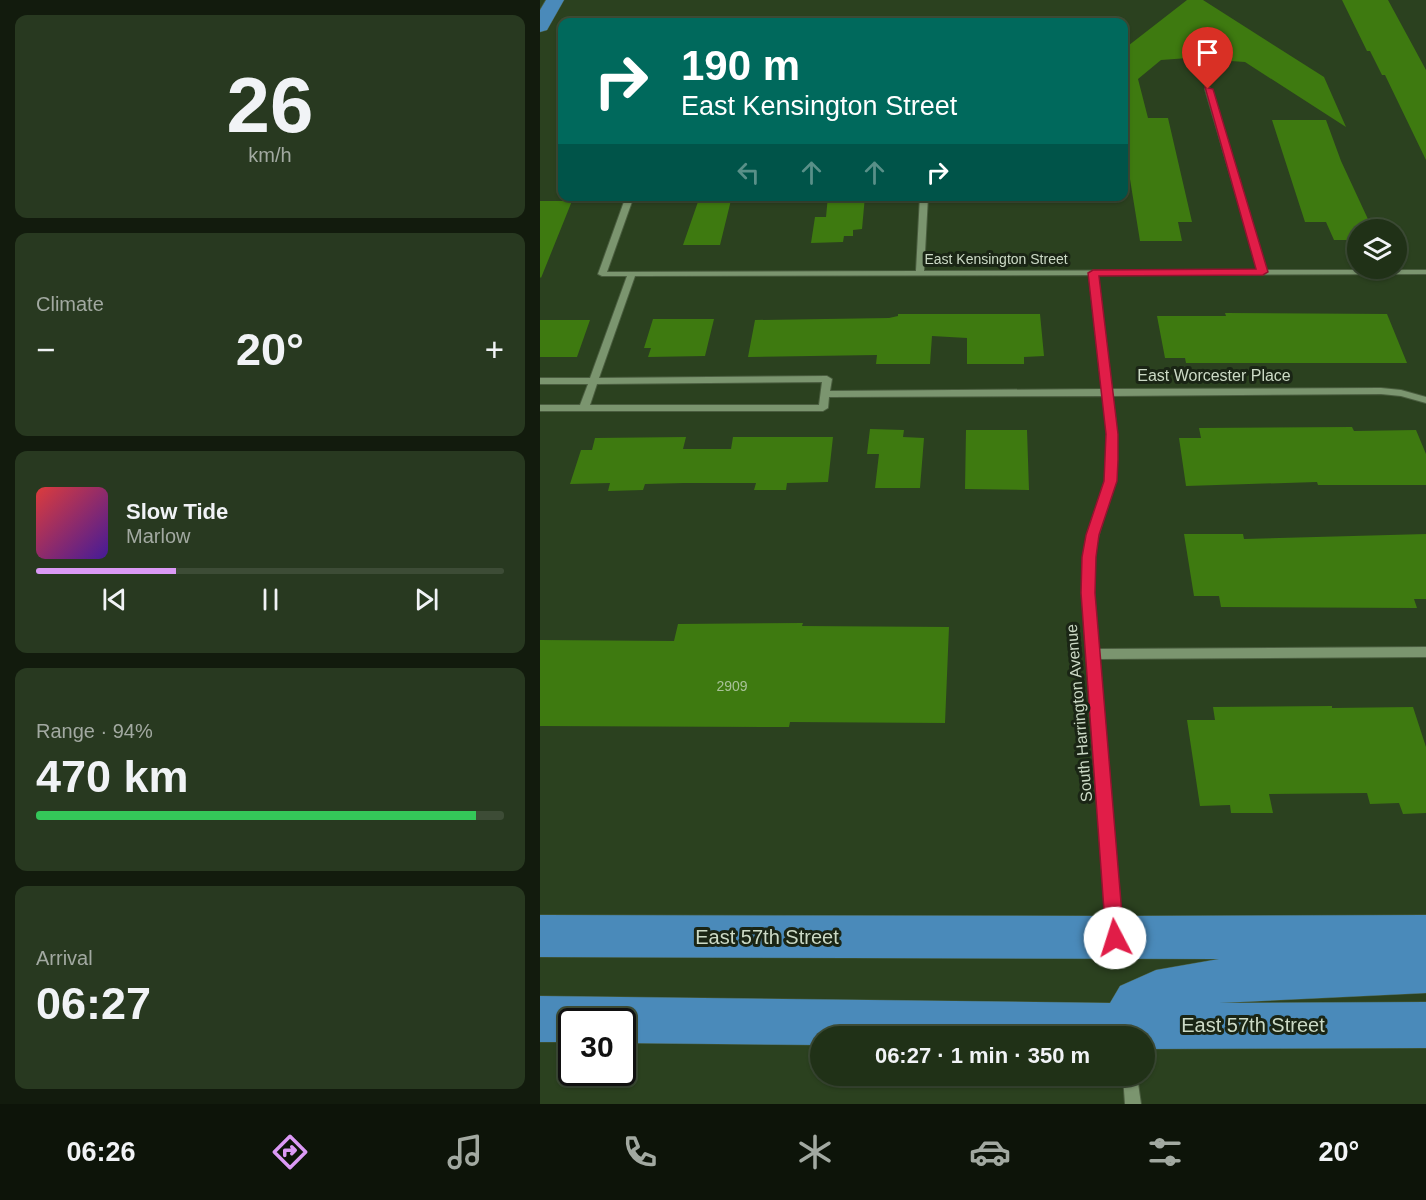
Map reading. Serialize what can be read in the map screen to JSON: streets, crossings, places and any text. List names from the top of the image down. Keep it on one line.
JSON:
{"streets":{"main road":["East 57th Street"],"street":["East Kensington Street","East Worcester Place","South Harrington Avenue"]},"crossings":[["East Kensington Street","South Harrington Avenue"],["East Worcester Place","South Harrington Avenue"],["South Harrington Avenue","East 57th Street"]],"house_numbers":["2909"],"page":{"tile":[["26","km/h"],"Climate",["Range · 94%","470 km"],["Arrival","06:27"]],"turn":["190 m","East Kensington Street"],"heat":["−","20°","+"],"song":["Slow Tide","Marlow"],"limit":"30","trip":"06:27 · 1 min · 350 m","tabs":["06:26","20°"]}}
